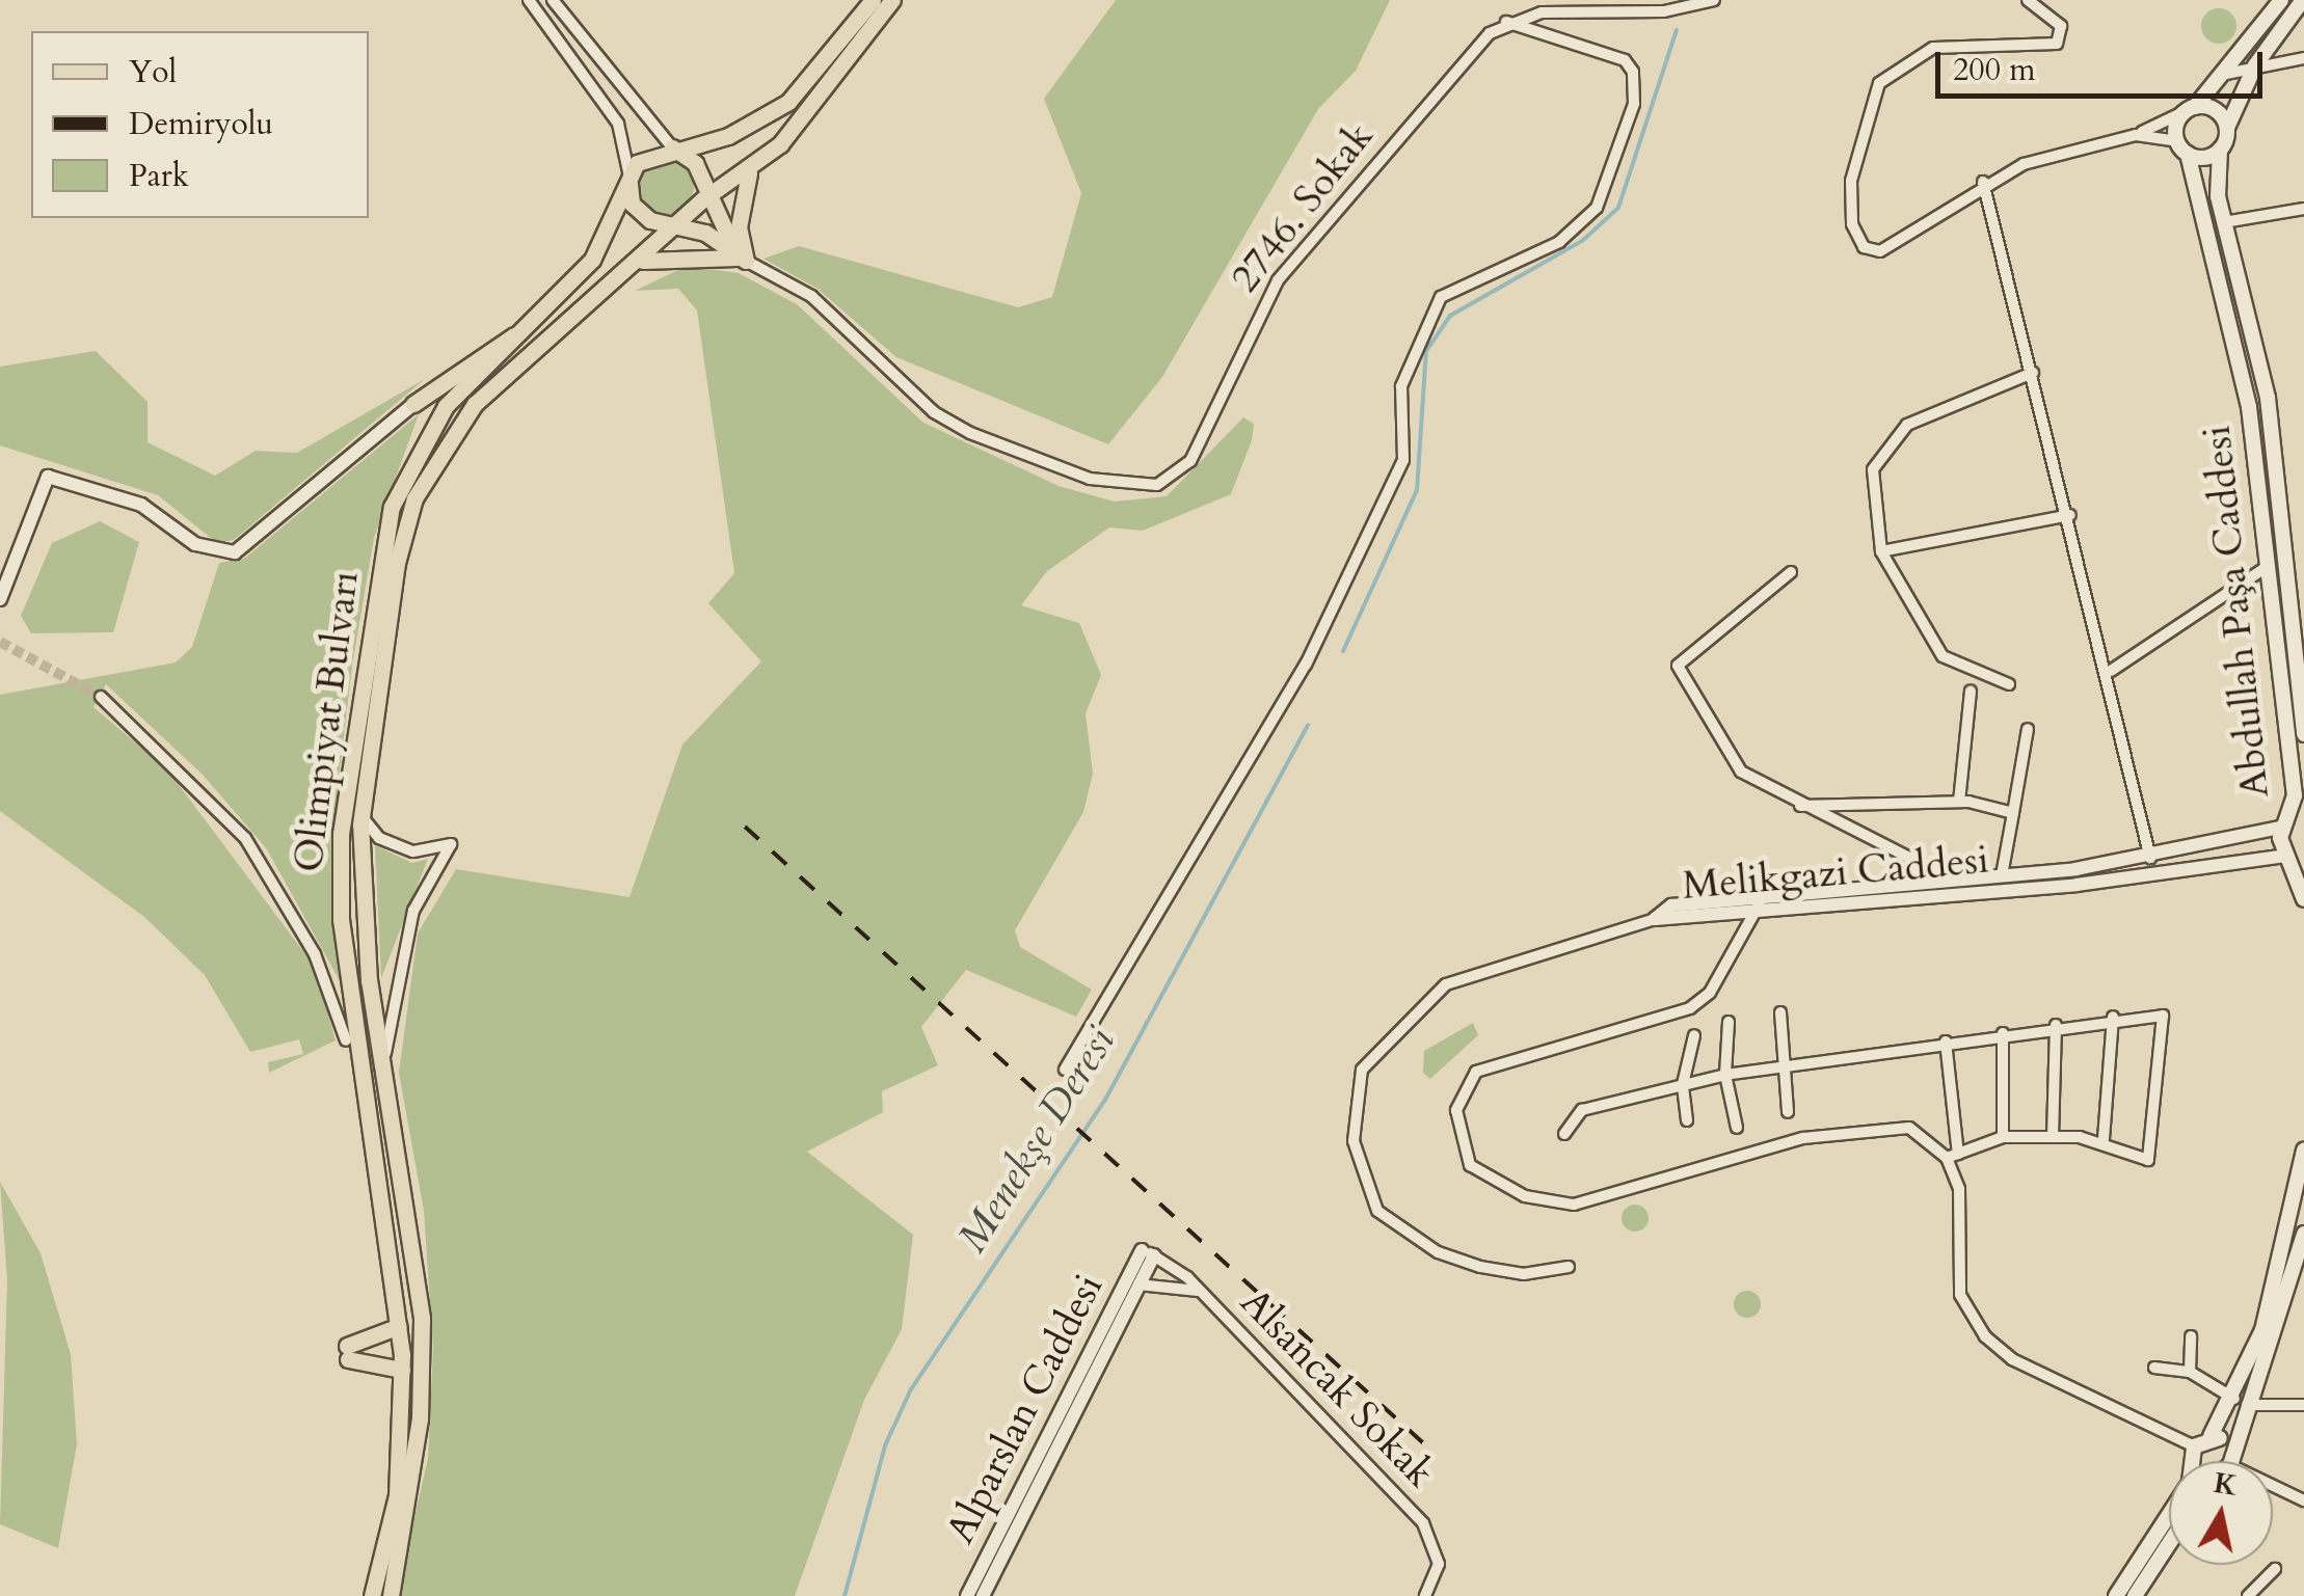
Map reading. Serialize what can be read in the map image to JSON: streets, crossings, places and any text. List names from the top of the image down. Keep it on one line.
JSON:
{"streets":{"main road":["Abdullah Paşa Caddesi","Olimpiyat Bulvarı"],"street":["2746. Sokak","Melikgazi Caddesi","Alsancak Sokak","Alparslan Caddesi"]},"crossings":[["Abdullah Paşa Caddesi","Melikgazi Caddesi"],["Alsancak Sokak","Alparslan Caddesi"]],"water":["Menekşe Deresi"],"legend":["Yol","Demiryolu","Park"],"scale_bar":"200 m","north":"top"}
